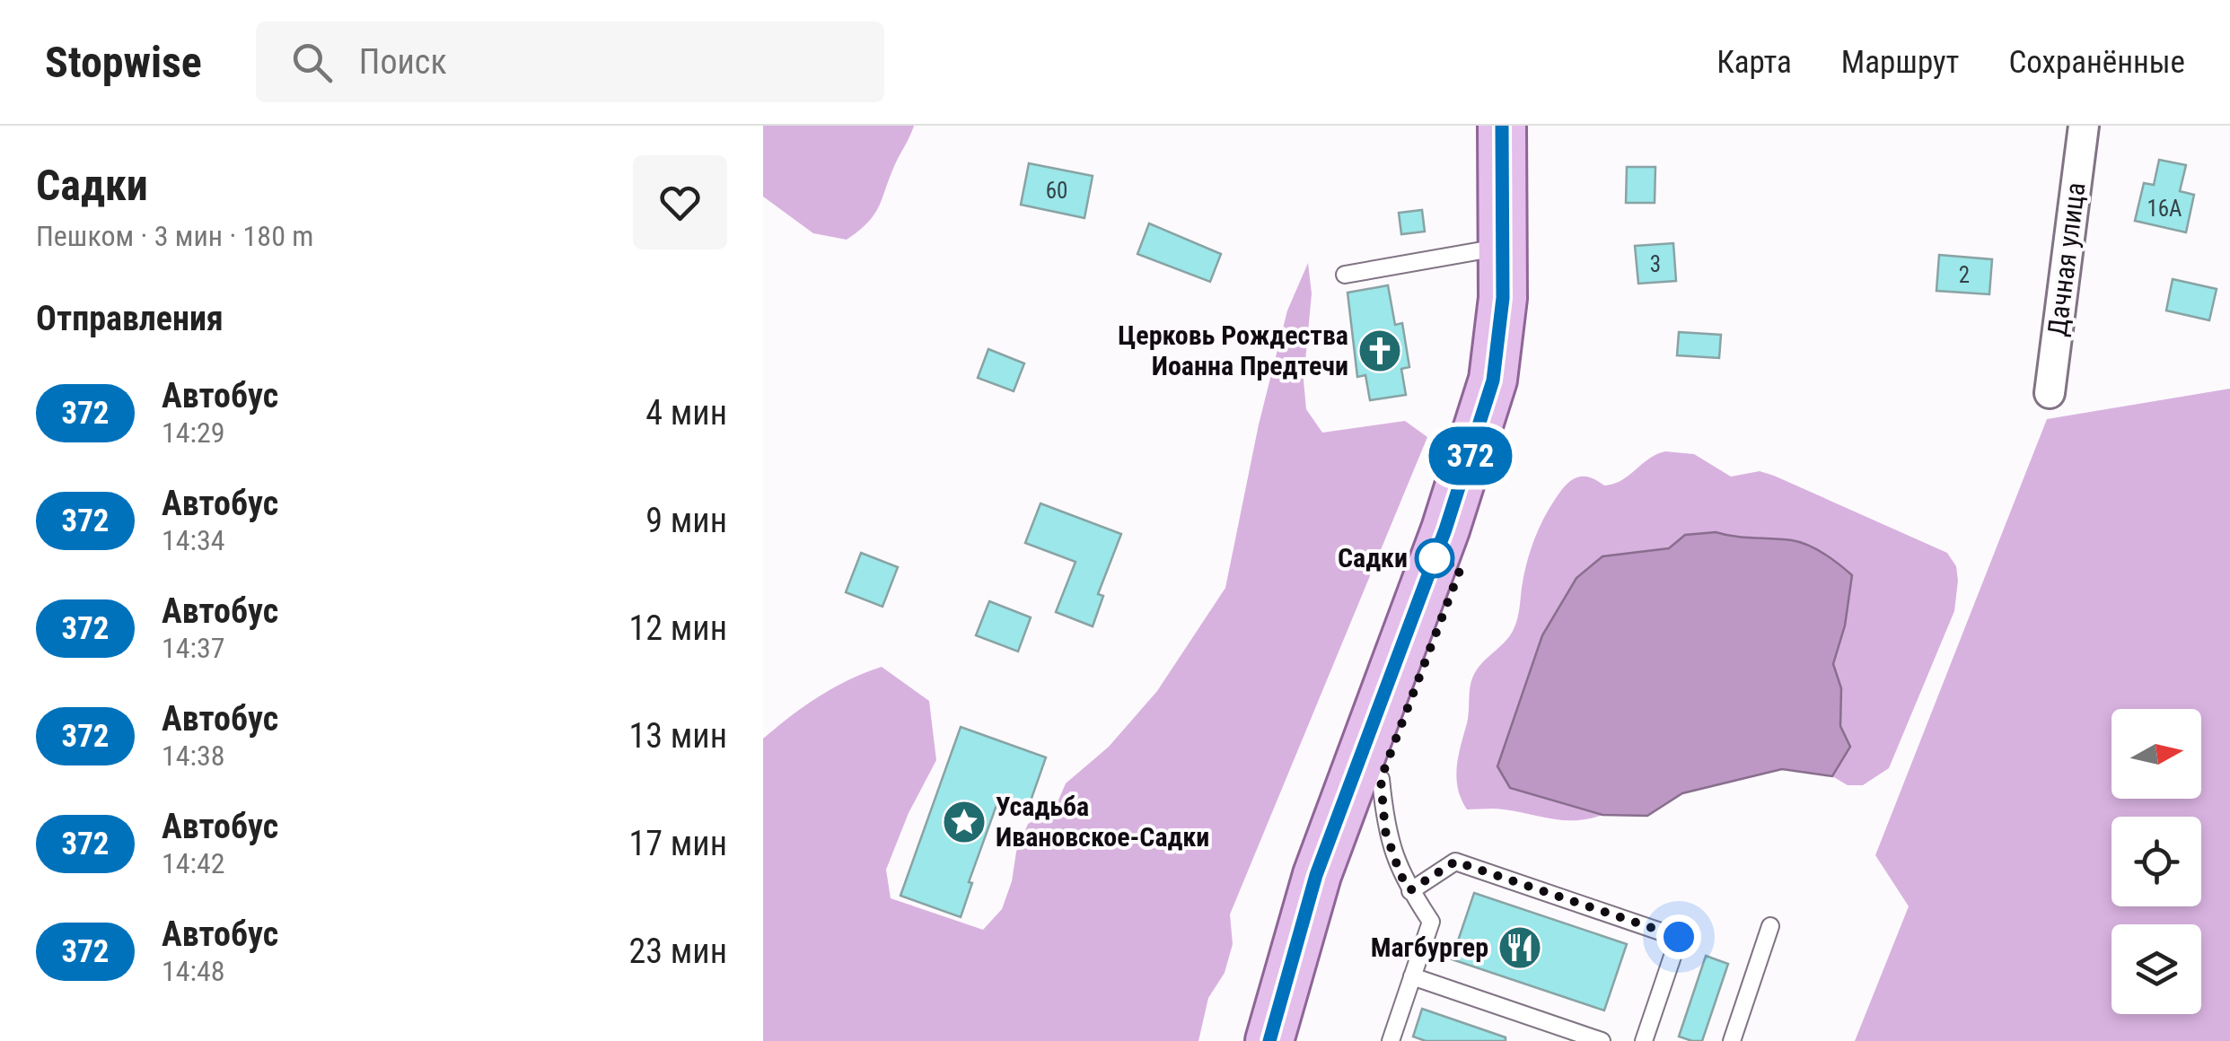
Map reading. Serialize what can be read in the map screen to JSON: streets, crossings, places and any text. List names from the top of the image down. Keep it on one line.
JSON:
{"streets":{"street":["Дачная улица"]},"places":{"church":["Церковь Рождества Иоанна Предтечи"],"other":["Садки"],"place":["Усадьба Ивановское-Садки"],"restaurant":["Магбургер"]},"lines":["bus line 372"],"house_numbers":["60","16А","3","2"],"north":"right","page":{"header":"Stopwise","search":"Поиск","nav":["Карта","Маршрут","Сохранённые"],"heading":[["Садки","Пешком · 3 мин · 180 m"],"Отправления"],"on_map":"372","list":[{"mark":"372","name":"Автобус","note":"14:29","value":"4 мин"},{"mark":"372","name":"Автобус","note":"14:34","value":"9 мин"},{"mark":"372","name":"Автобус","note":"14:37","value":"12 мин"},{"mark":"372","name":"Автобус","note":"14:38","value":"13 мин"},{"mark":"372","name":"Автобус","note":"14:42","value":"17 мин"},{"mark":"372","name":"Автобус","note":"14:48","value":"23 мин"}]}}
